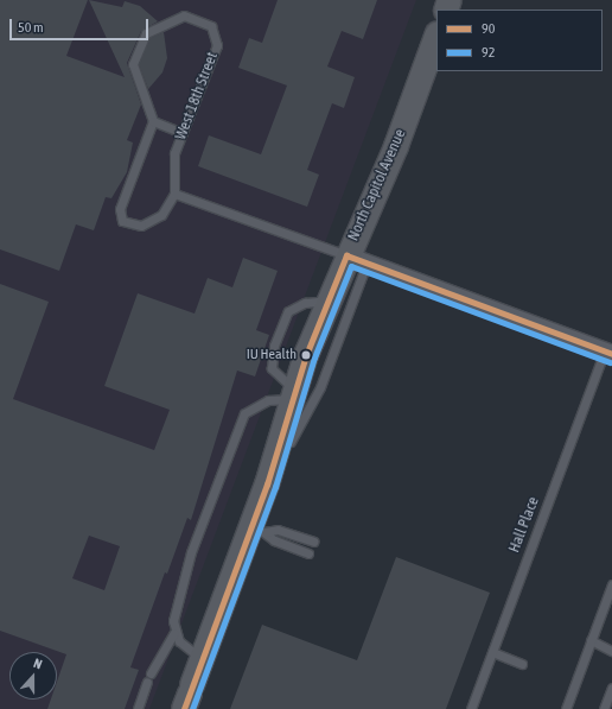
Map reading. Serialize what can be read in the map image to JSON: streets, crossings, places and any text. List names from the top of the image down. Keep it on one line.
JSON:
{"streets":{"main road":["North Capitol Avenue"],"lane":["West 18th Street","Hall Place"]},"places":["IU Health"],"lines":["transit line 90","transit line 92"],"legend":["90","92"],"scale_bar":"50 m","north":"top"}
